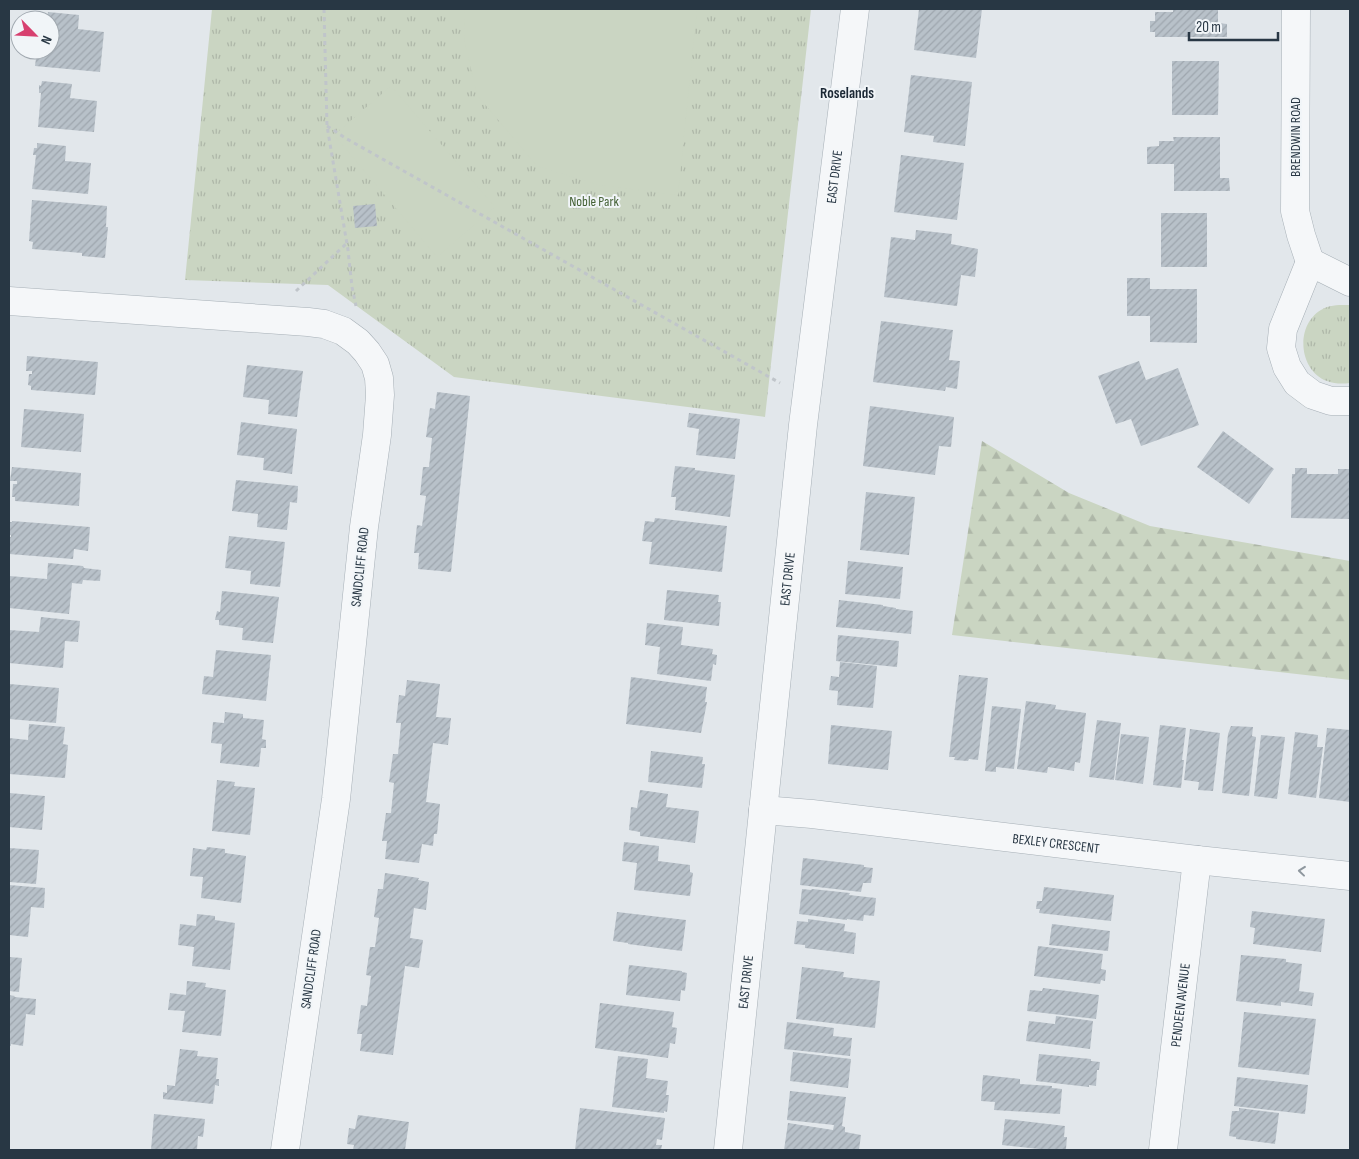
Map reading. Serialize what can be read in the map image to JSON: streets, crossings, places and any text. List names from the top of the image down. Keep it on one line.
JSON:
{"streets":{"street":["BRENDWIN ROAD","EAST DRIVE","SANDCLIFF ROAD","BEXLEY CRESCENT","PENDEEN AVENUE"]},"crossings":[["EAST DRIVE","BEXLEY CRESCENT"],["BEXLEY CRESCENT","PENDEEN AVENUE"]],"districts":["Roselands"],"parks":["Noble Park"],"scale_bar":"20 m","north":"bottom right"}
